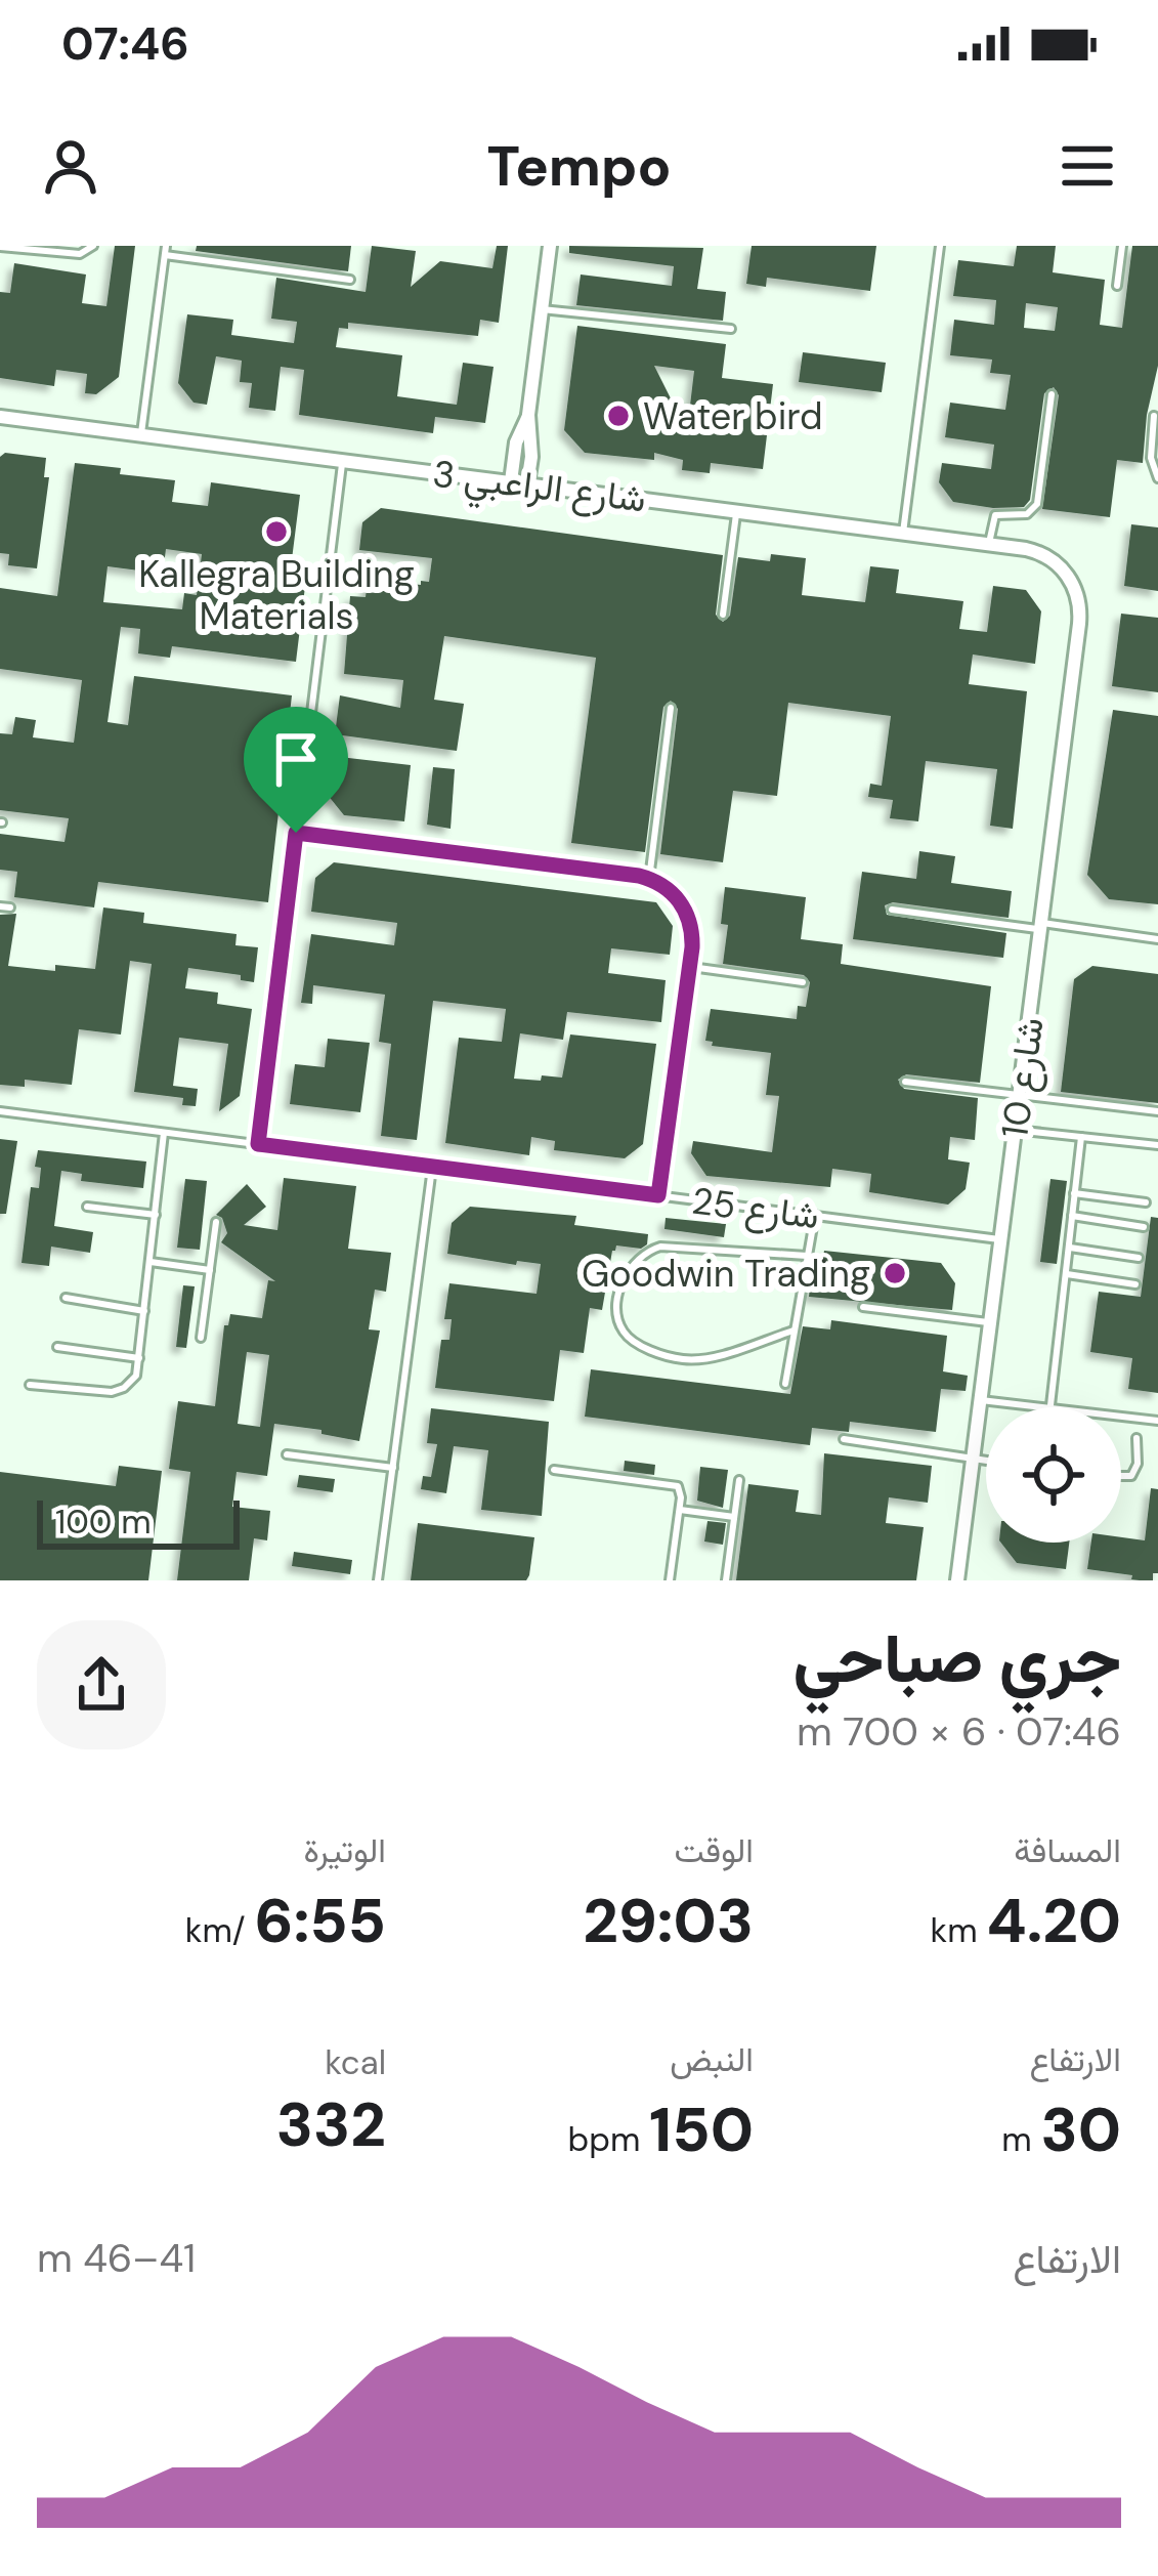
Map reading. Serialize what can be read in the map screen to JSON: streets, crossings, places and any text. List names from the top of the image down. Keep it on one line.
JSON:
{"streets":{"street":["شارع الراعبي 3","شارع 10"],"lane":["شارع 25"]},"crossings":[["شارع الراعبي 3","شارع 10"],["شارع 10","شارع 25"]],"places":["Water bird","Kallegra Building Materials","Goodwin Trading"],"scale_bar":"100 m","page":{"status":"07:46","header":"Tempo","scale":"100 m","heading":["جري صباحي","07:46 · 6 × 700 m"],"stats":[["المسافة","4.20 km"],["الوقت","29:03"],["الوتيرة","6:55 /km"],["الارتفاع","30 m"],["النبض","150 bpm"],["kcal","332"]],"chart":["الارتفاع","41–46 m"]}}
